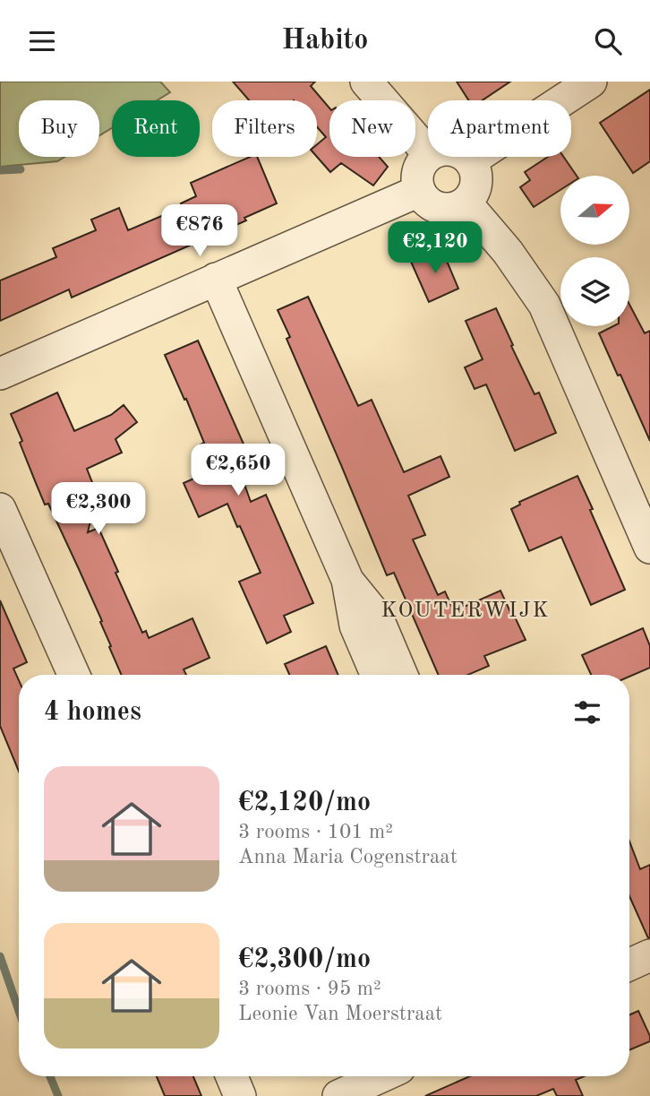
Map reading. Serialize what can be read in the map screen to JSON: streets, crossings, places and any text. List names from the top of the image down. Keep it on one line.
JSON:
{"districts":["KOUTERWIJK"],"north":"right","page":{"header":"Habito","chip":["Buy","Rent","Filters","New","Apartment"],"price":["€876","€2,120","€2,650","€2,300"],"heading":"4 homes","list":[{"name":"€2,120/mo","note":"3 rooms · 101 m² · Anna Maria Cogenstraat"},{"name":"€2,300/mo","note":"3 rooms · 95 m² · Leonie Van Moerstraat"}]}}
